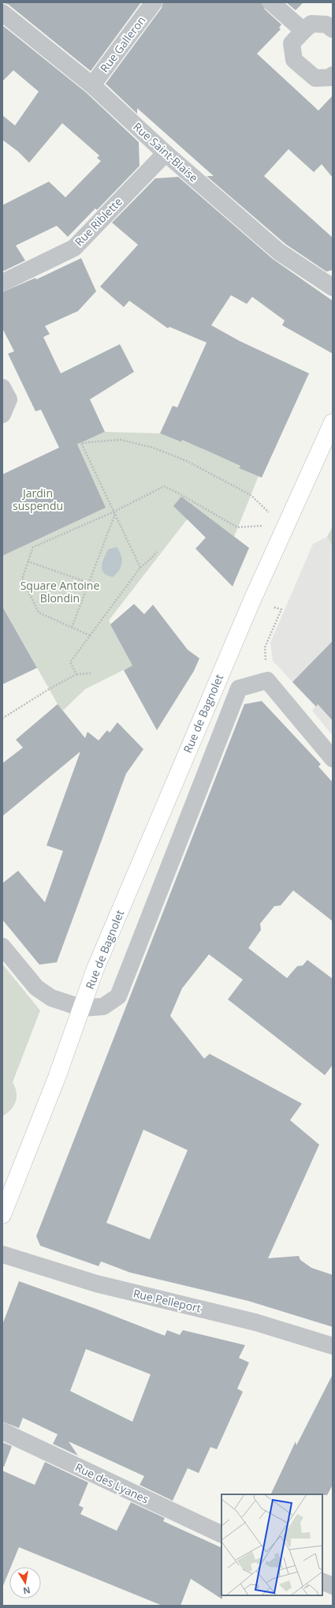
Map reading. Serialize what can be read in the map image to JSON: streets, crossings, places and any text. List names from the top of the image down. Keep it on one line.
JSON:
{"streets":{"street":["Rue Galleron","Rue Saint-Blaise","Rue Riblette","Rue de Bagnolet","Rue Pelleport","Rue des Lyanes"]},"crossings":[["Rue Galleron","Rue Saint-Blaise"],["Rue Saint-Blaise","Rue Riblette"]],"parks":["Jardin suspendu","Square Antoine Blondin"],"north":"bottom"}
